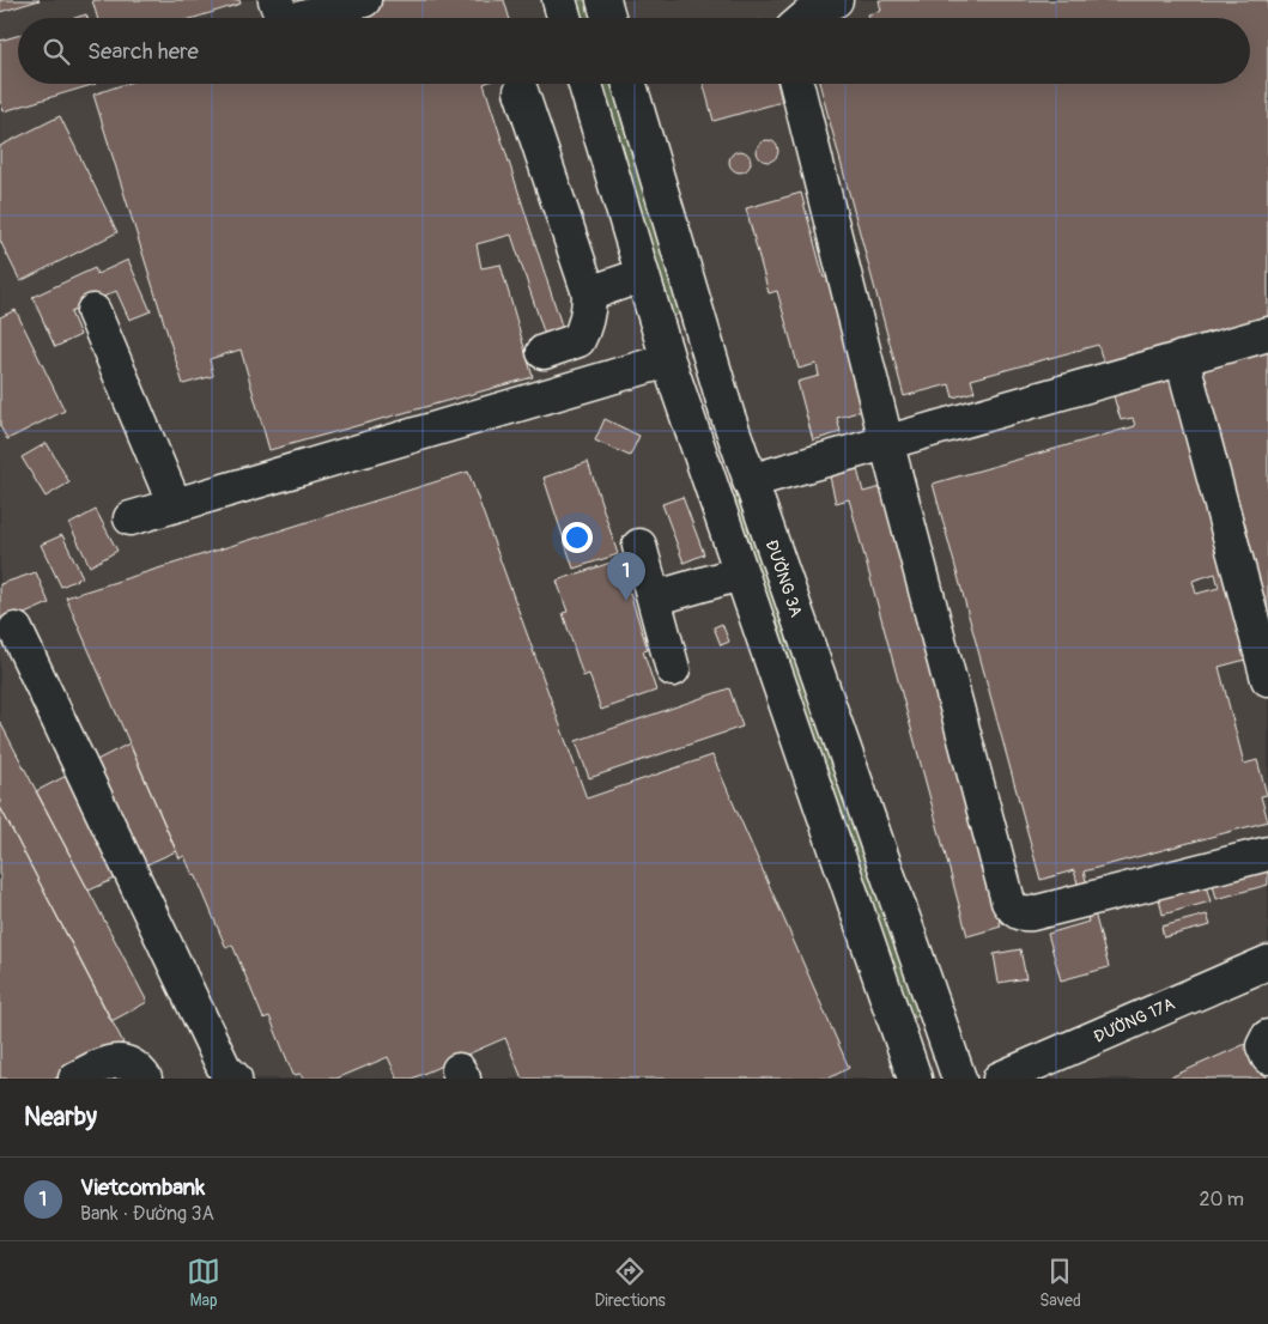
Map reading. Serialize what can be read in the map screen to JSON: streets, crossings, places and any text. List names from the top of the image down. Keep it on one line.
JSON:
{"streets":{"street":["ĐƯỜNG 3A","ĐƯỜNG 17A"]},"page":{"search":"Search here","pins":"1","heading":"Nearby","list":[{"mark":"1","name":"Vietcombank","note":"Bank · Đường 3A","value":"20 m"}],"nav":["Map","Directions","Saved"]}}
